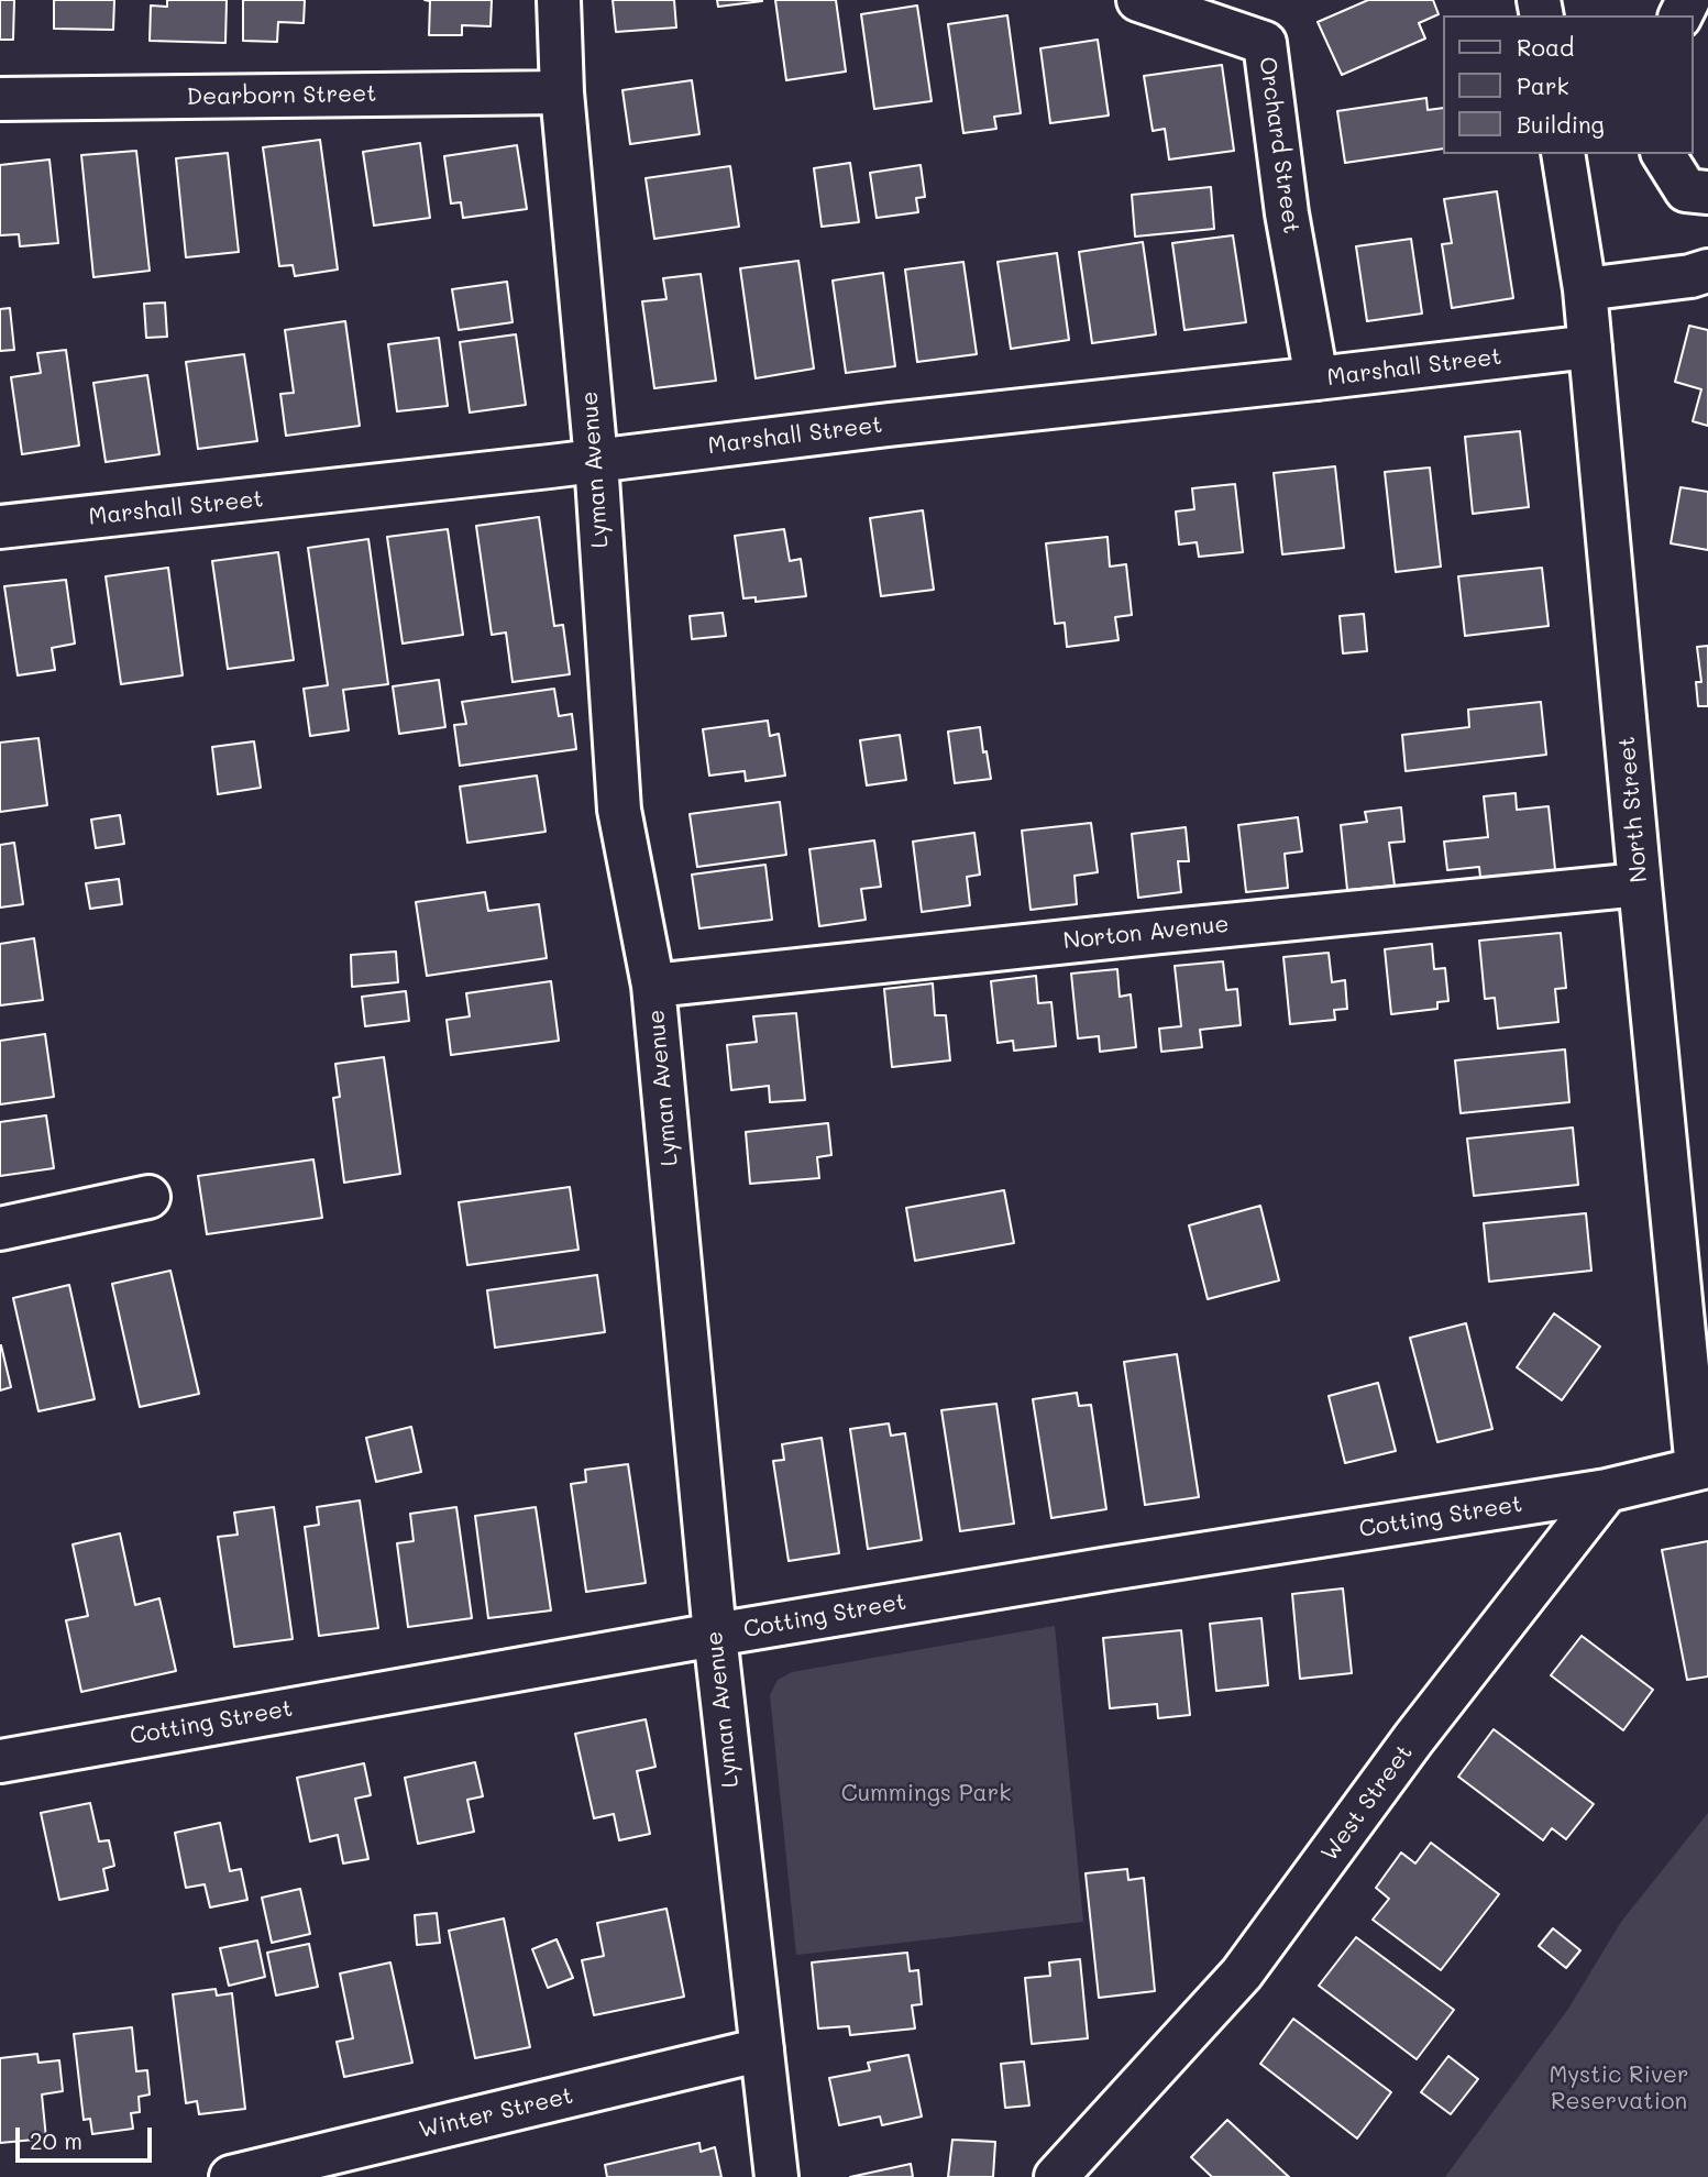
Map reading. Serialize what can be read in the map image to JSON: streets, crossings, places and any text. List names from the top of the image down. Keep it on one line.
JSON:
{"streets":{"street":["Dearborn Street","Orchard Street","Marshall Street","Lyman Avenue","North Street","Norton Avenue","Cotting Street","West Street","Winter Street"]},"crossings":[["Dearborn Street","Lyman Avenue"],["Orchard Street","Marshall Street"],["Marshall Street","Lyman Avenue"],["Marshall Street","North Street"],["Lyman Avenue","Norton Avenue"],["Lyman Avenue","Cotting Street"],["Lyman Avenue","Winter Street"],["North Street","Norton Avenue"],["Cotting Street","West Street"]],"parks":["Cummings Park","Mystic River Reservation"],"legend":["Road","Park","Building"],"scale_bar":"20 m"}
